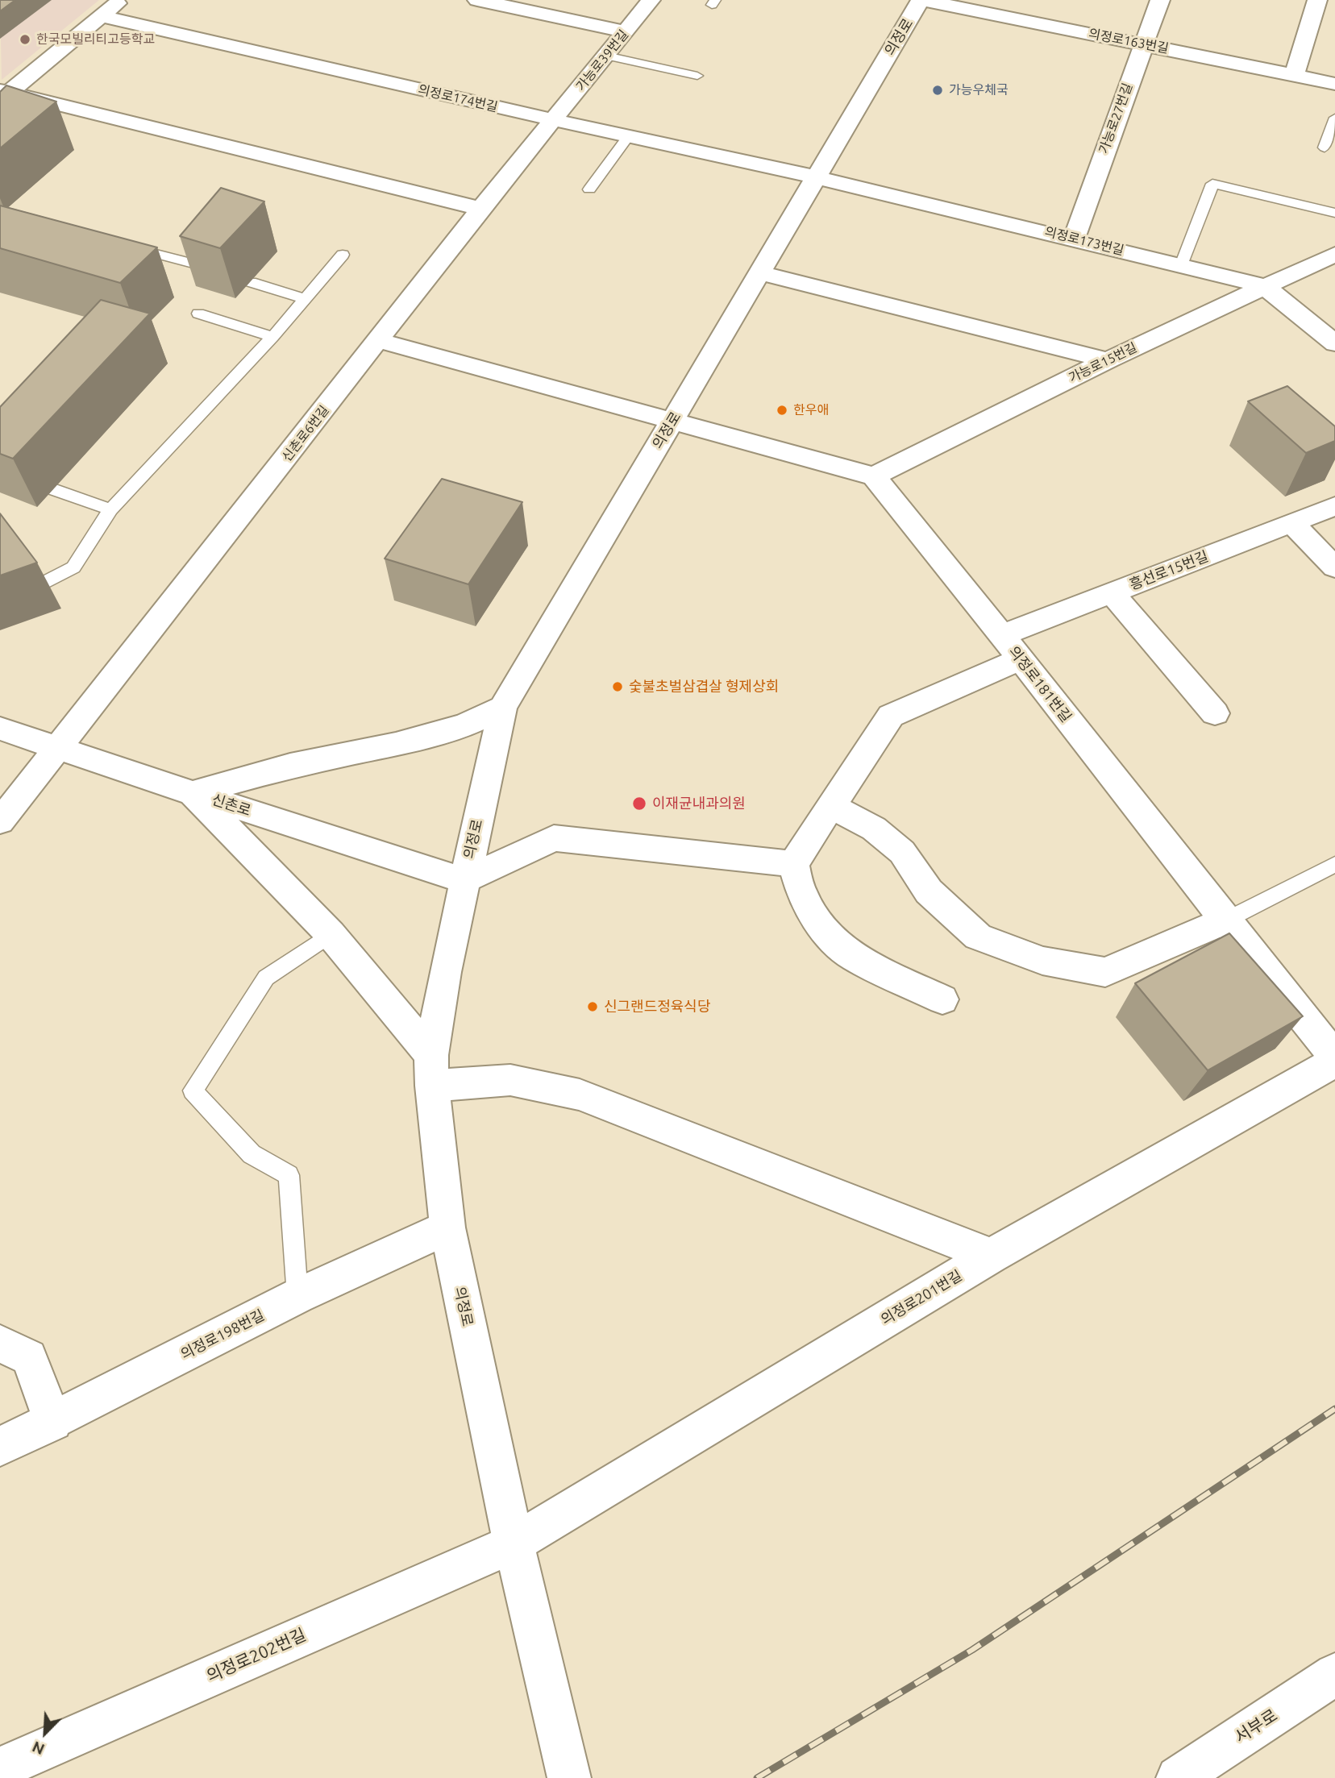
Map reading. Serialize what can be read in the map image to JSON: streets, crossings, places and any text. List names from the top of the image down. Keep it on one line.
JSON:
{"streets":{"street":["의정로","의정로163번길","가능로39번길","의정로174번길","가능로27번길","의정로173번길","가능로15번길","신촌로6번길","흥선로15번길","의정로181번길","신촌로","의정로201번길","의정로198번길","의정로202번길","서부로"]},"crossings":[["의정로","의정로163번길"],["의정로","의정로174번길"],["의정로","의정로173번길"],["의정로","신촌로"],["의정로","의정로201번길"],["의정로","의정로198번길"],["의정로","의정로202번길"],["의정로163번길","가능로27번길"],["가능로39번길","의정로174번길"],["가능로39번길","신촌로6번길"],["의정로174번길","의정로173번길"],["의정로174번길","신촌로6번길"],["가능로27번길","의정로173번길"],["의정로173번길","가능로15번길"],["가능로15번길","의정로181번길"],["신촌로6번길","신촌로"],["흥선로15번길","의정로181번길"],["의정로201번길","의정로202번길"]],"places":["한국모빌리티고등학교","가능우체국","한우애","숯불초벌삼겹살 형제상회","이재균내과의원","신그랜드정육식당"],"north":"bottom left"}
